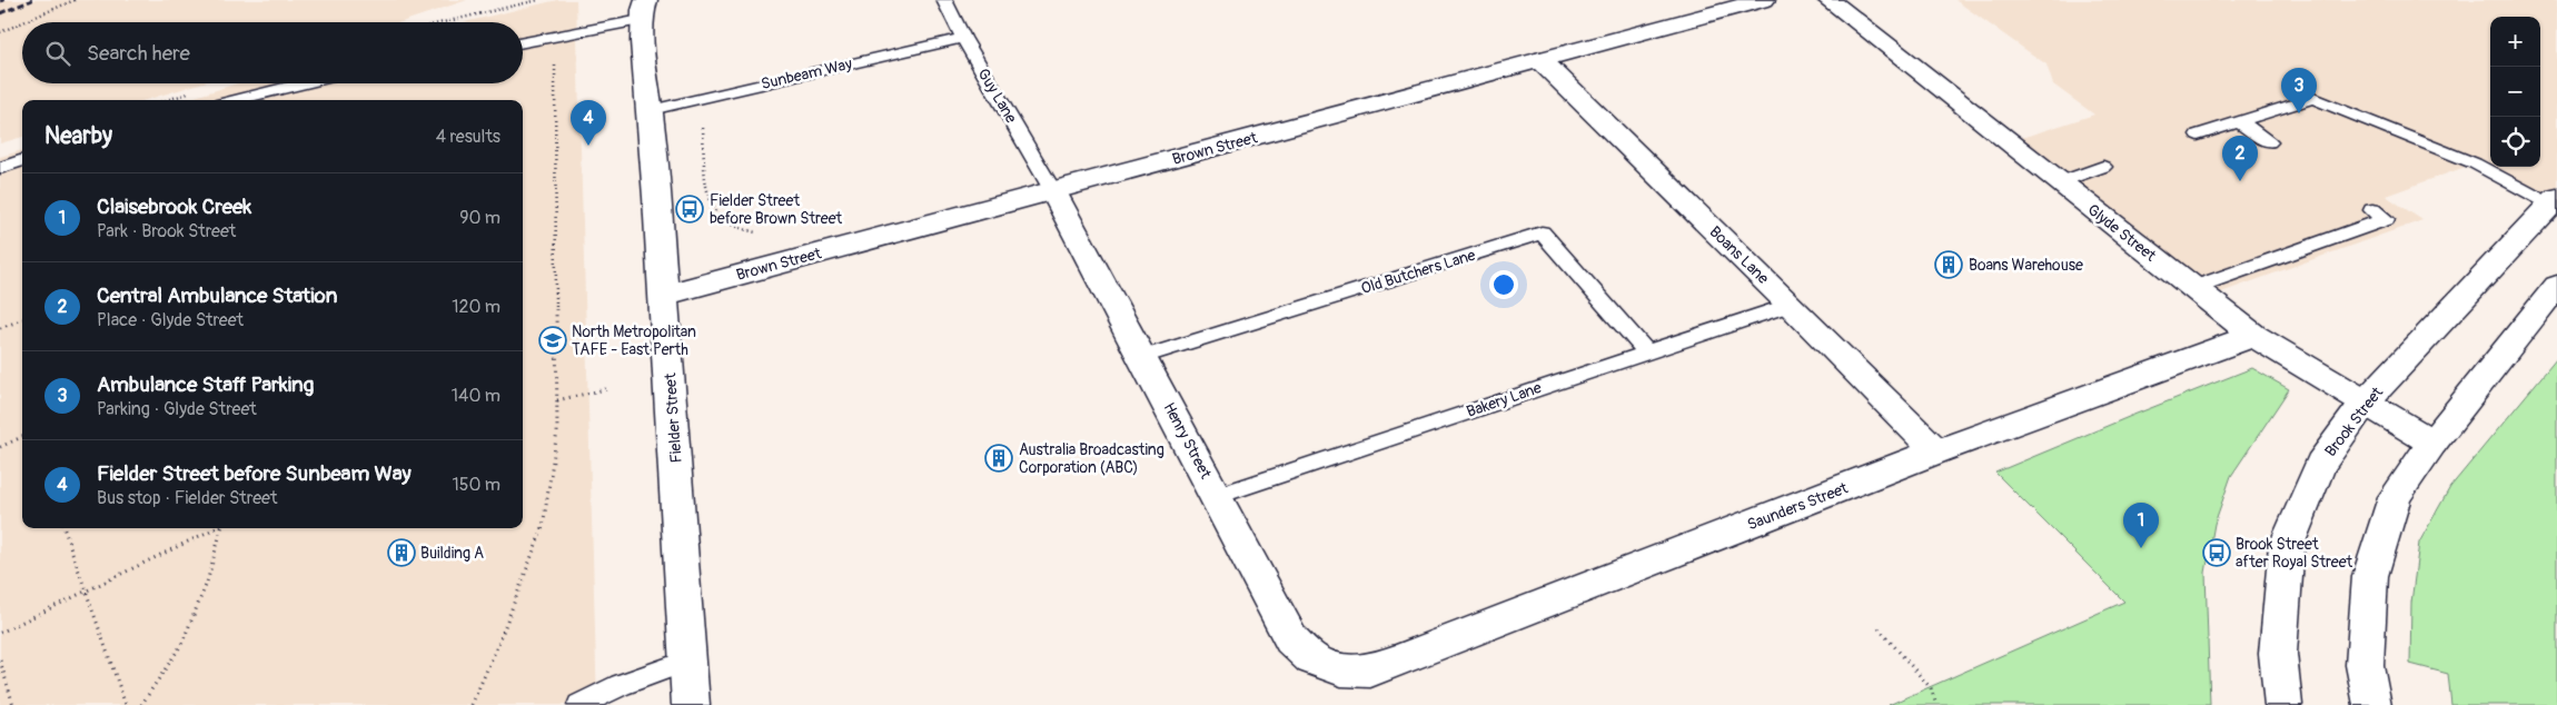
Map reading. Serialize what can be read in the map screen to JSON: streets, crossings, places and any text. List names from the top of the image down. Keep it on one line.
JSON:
{"streets":{"street":["Brown Street","Glyde Street","Boans Lane","Fielder Street","Brook Street","Henry Street","Saunders Street"],"lane":["Sunbeam Way","Guy Lane","Old Butchers Lane","Bakery Lane"]},"crossings":[["Sunbeam Way","Guy Lane"],["Sunbeam Way","Fielder Street"],["Guy Lane","Brown Street"],["Guy Lane","Henry Street"],["Brown Street","Boans Lane"],["Brown Street","Fielder Street"],["Brown Street","Henry Street"],["Glyde Street","Brook Street"],["Glyde Street","Saunders Street"],["Boans Lane","Bakery Lane"],["Boans Lane","Saunders Street"],["Old Butchers Lane","Bakery Lane"],["Old Butchers Lane","Henry Street"],["Bakery Lane","Henry Street"],["Henry Street","Saunders Street"]],"places":{"bus stop":["Fielder Street before Brown Street","Brook Street after Royal Street"],"building":["Boans Warehouse","Australia Broadcasting Corporation (ABC)","Building A"],"school or university":["North Metropolitan TAFE - East Perth"]},"page":{"map_buttons":["+","−"],"search":"Search here","pins":["3","4","2","1"],"heading":["Nearby","4 results"],"list":[{"mark":"1","name":"Claisebrook Creek","note":"Park · Brook Street","value":"90 m"},{"mark":"2","name":"Central Ambulance Station","note":"Place · Glyde Street","value":"120 m"},{"mark":"3","name":"Ambulance Staff Parking","note":"Parking · Glyde Street","value":"140 m"},{"mark":"4","name":"Fielder Street before Sunbeam Way","note":"Bus stop · Fielder Street","value":"150 m"}]}}
